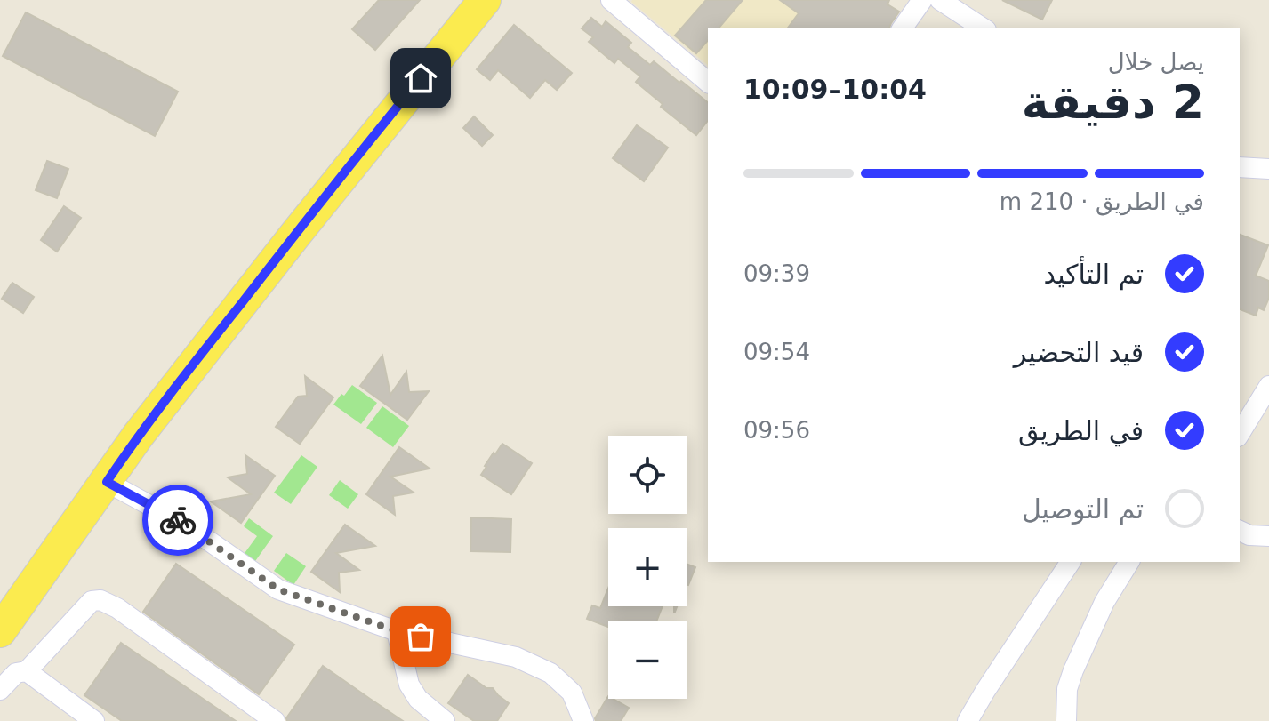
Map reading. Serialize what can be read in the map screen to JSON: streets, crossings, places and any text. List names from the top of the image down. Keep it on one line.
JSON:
{"page":{"heading":["2 دقيقة","يصل خلال","10:04–10:09"],"bar":"في الطريق · 210 m","list":[["تم التأكيد","09:39"],["قيد التحضير","09:54"],["في الطريق","09:56"],"تم التوصيل"],"map_buttons":["+","−"]}}
